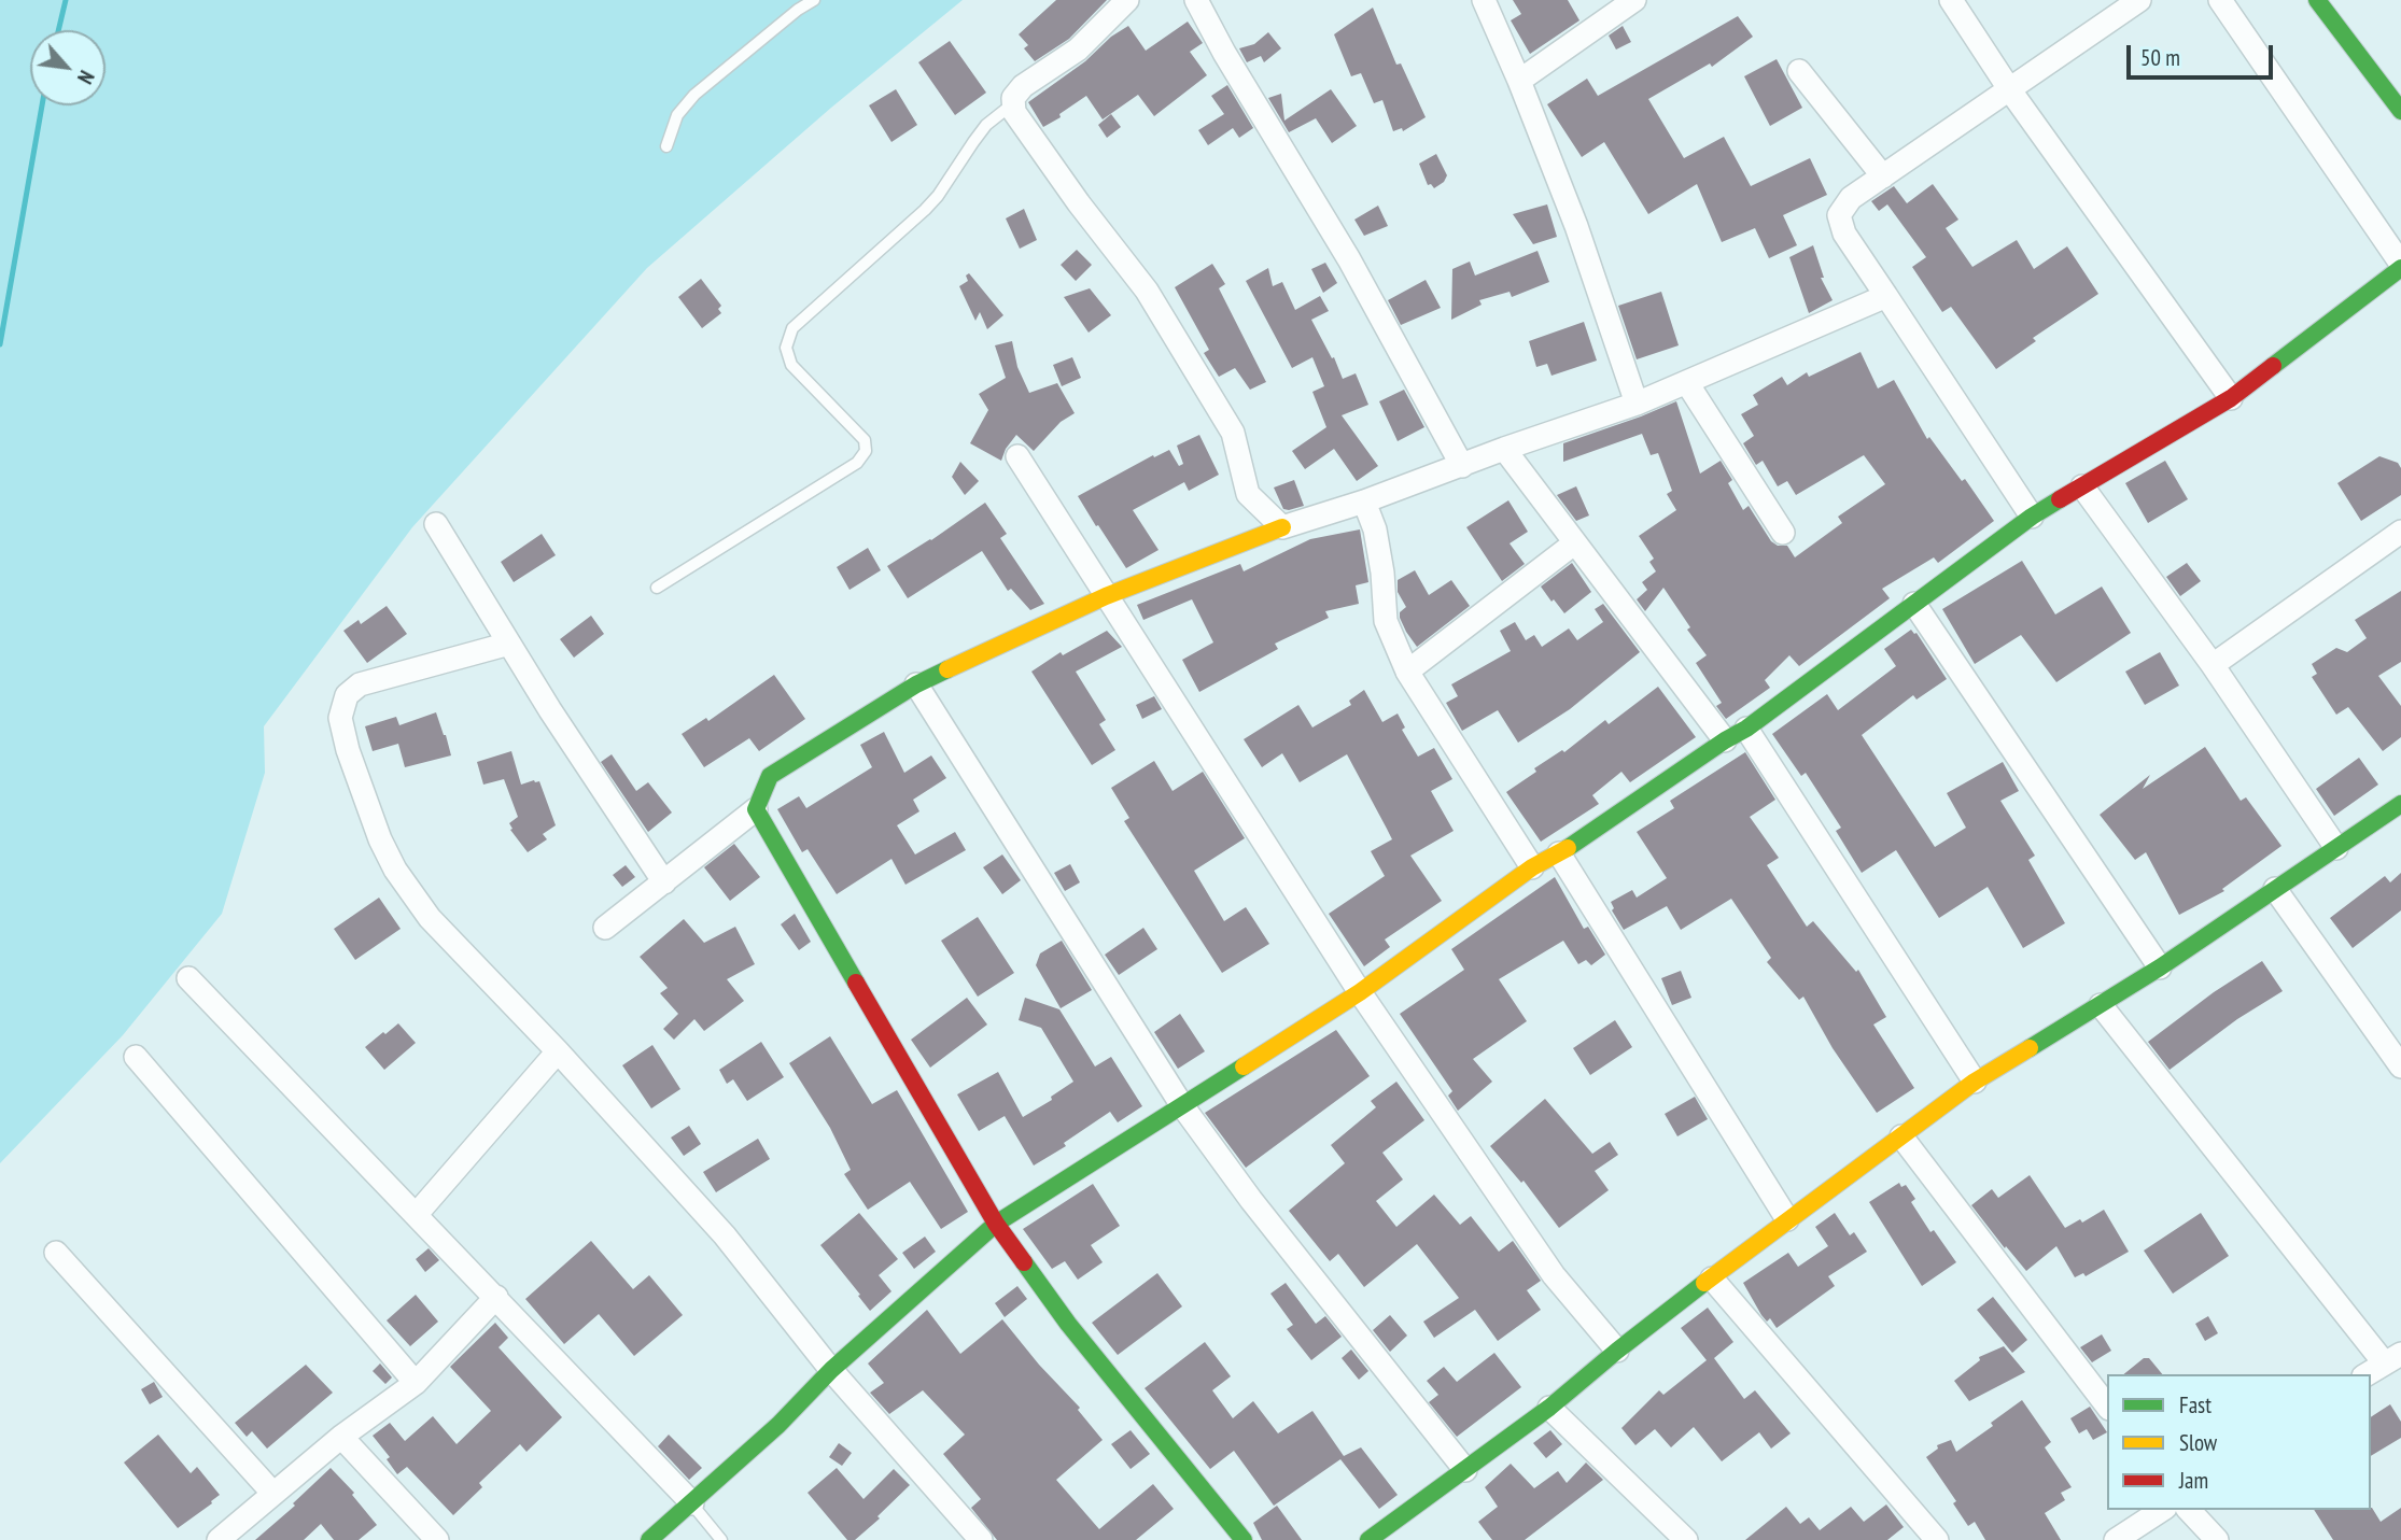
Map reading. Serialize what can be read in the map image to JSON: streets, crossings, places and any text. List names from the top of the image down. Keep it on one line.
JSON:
{"legend":["Fast","Slow","Jam"],"scale_bar":"50 m","north":"bottom right"}
